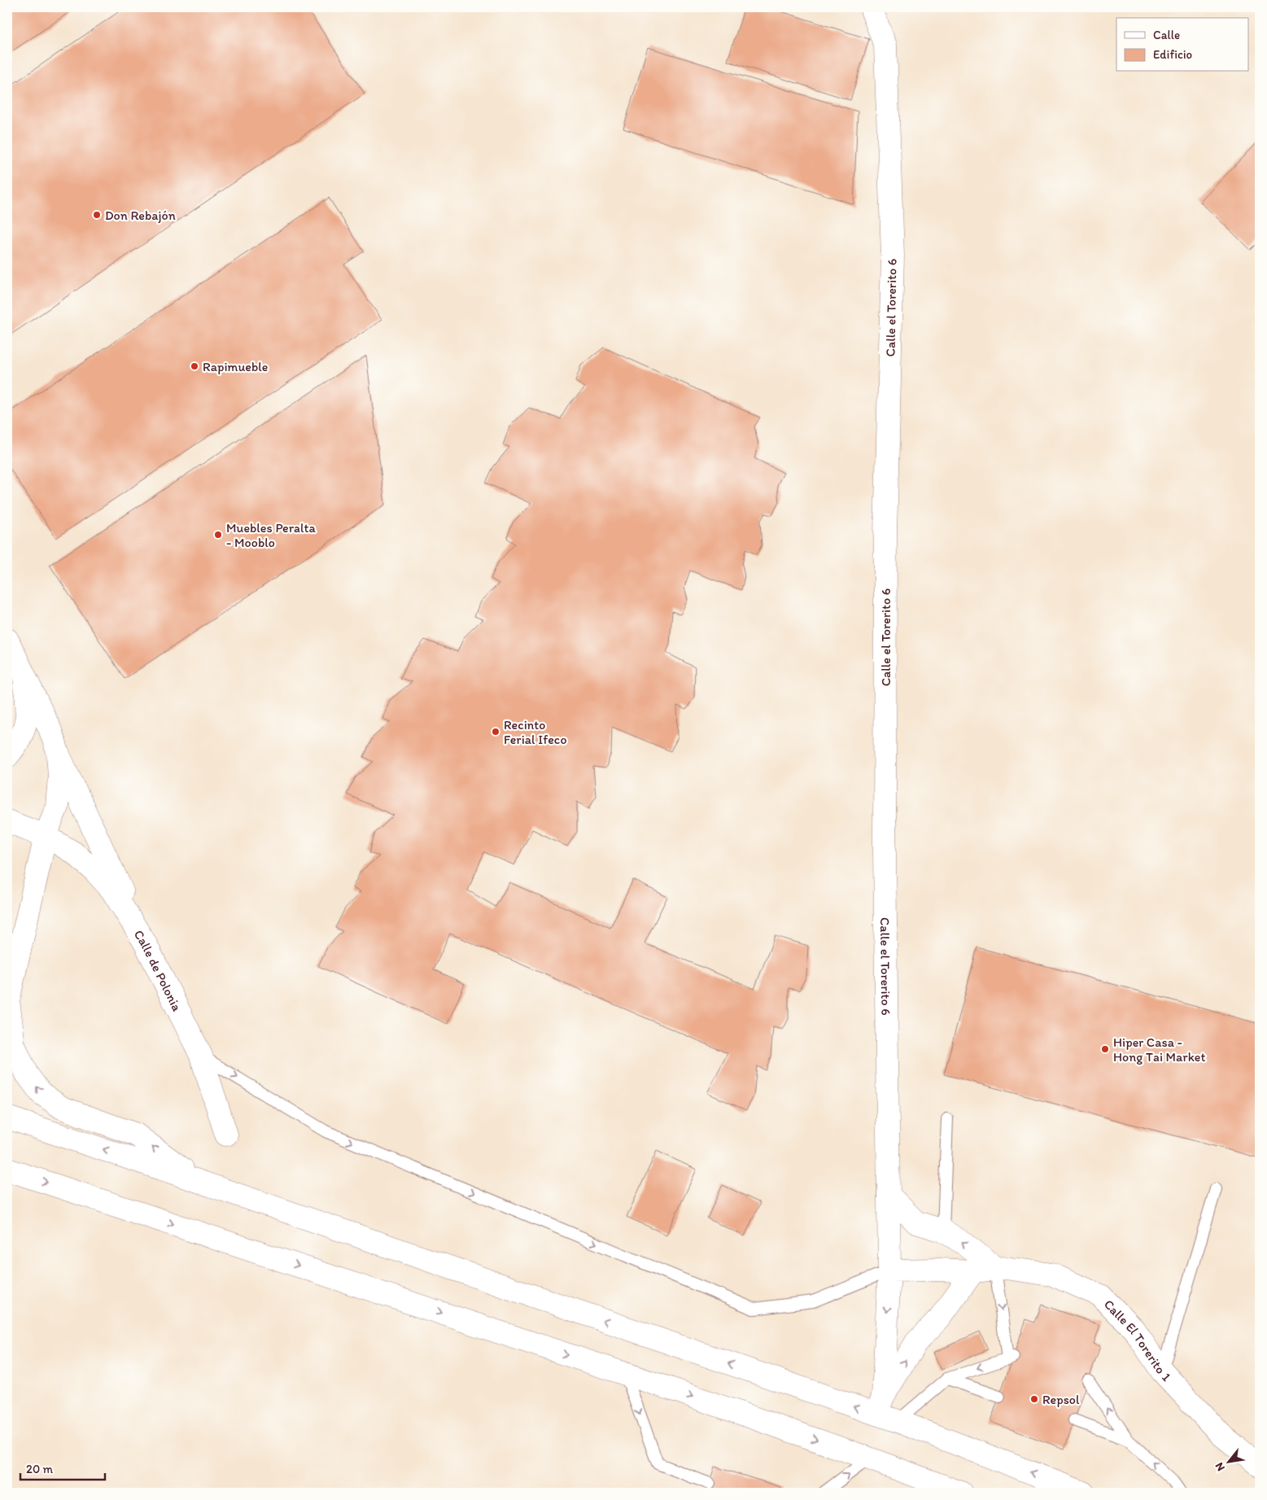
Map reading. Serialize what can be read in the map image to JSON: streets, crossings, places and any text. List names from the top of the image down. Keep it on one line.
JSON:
{"streets":{"street":["Calle el Torerito 6","Calle de Polonia","Calle El Torerito 1"]},"crossings":[["Calle el Torerito 6","Calle El Torerito 1"]],"places":["Don Rebajón","Rapimueble","Muebles Peralta - Mooblo","Recinto Ferial Ifeco","Hiper Casa - Hong Tai Market","Repsol"],"legend":["Calle","Edificio"],"scale_bar":"20 m","north":"bottom left"}
